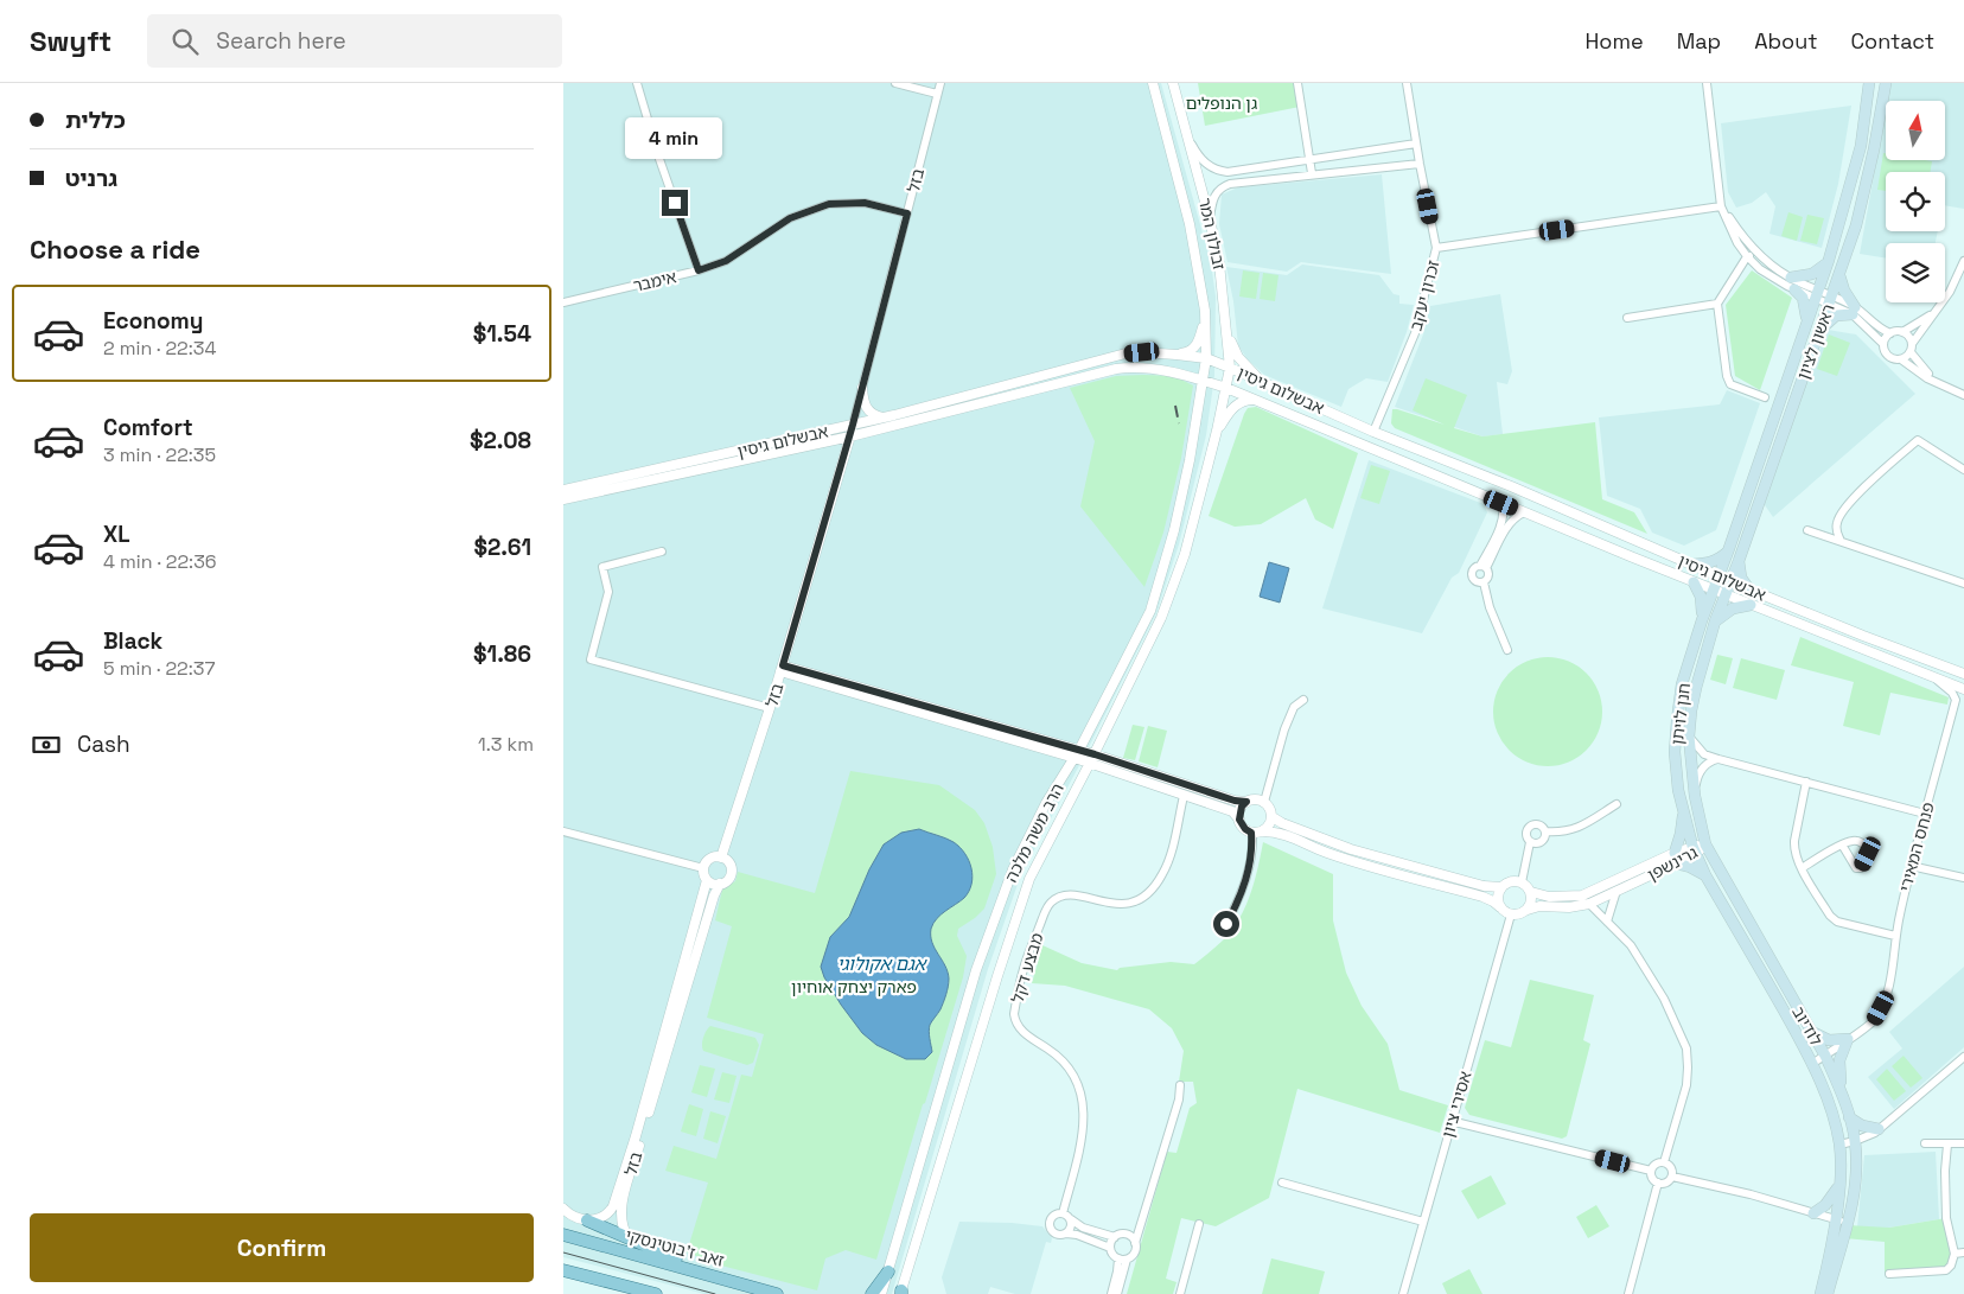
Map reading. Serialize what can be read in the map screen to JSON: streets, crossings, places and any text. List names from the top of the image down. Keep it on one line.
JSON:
{"streets":{"main road":["ראשון לציון","חנן לויתן","לודיוב","זאב ז'בוטינסקי"],"street":["בזל","זבולון המר","אימבר","זכרון יעקב","אבשלום גיסין","הרב משה מלכה","פנחס המאירי","גרינשפן","מבצע דקל","אסירי ציון"]},"crossings":[["בזל","אימבר"],["בזל","אבשלום גיסין"],["זבולון המר","אבשלום גיסין"],["זבולון המר","הרב משה מלכה"],["זכרון יעקב","אבשלום גיסין"],["ראשון לציון","אבשלום גיסין"],["ראשון לציון","חנן לויתן"],["אבשלום גיסין","חנן לויתן"],["אבשלום גיסין","הרב משה מלכה"],["אבשלום גיסין","פנחס המאירי"],["חנן לויתן","גרינשפן"],["חנן לויתן","לודיוב"],["גרינשפן","לודיוב"],["גרינשפן","אסירי ציון"]],"water":["אגם אקולוגי"],"parks":["גן הנופלים","פארק יצחק אוחיון"],"north":"top","page":{"header":"Swyft","search":"Search here","nav":["Home","Map","About","Contact"],"banner":["כללית","גרניט"],"bubble":"4 min","heading":"Choose a ride","list":[{"name":"Economy","note":"2 min · 22:34","value":"$1.54"},{"name":"Comfort","note":"3 min · 22:35","value":"$2.08"},{"name":"XL","note":"4 min · 22:36","value":"$2.61"},{"name":"Black","note":"5 min · 22:37","value":"$1.86"}],"pay":["Cash","1.3 km"],"buttons":"Confirm"}}
